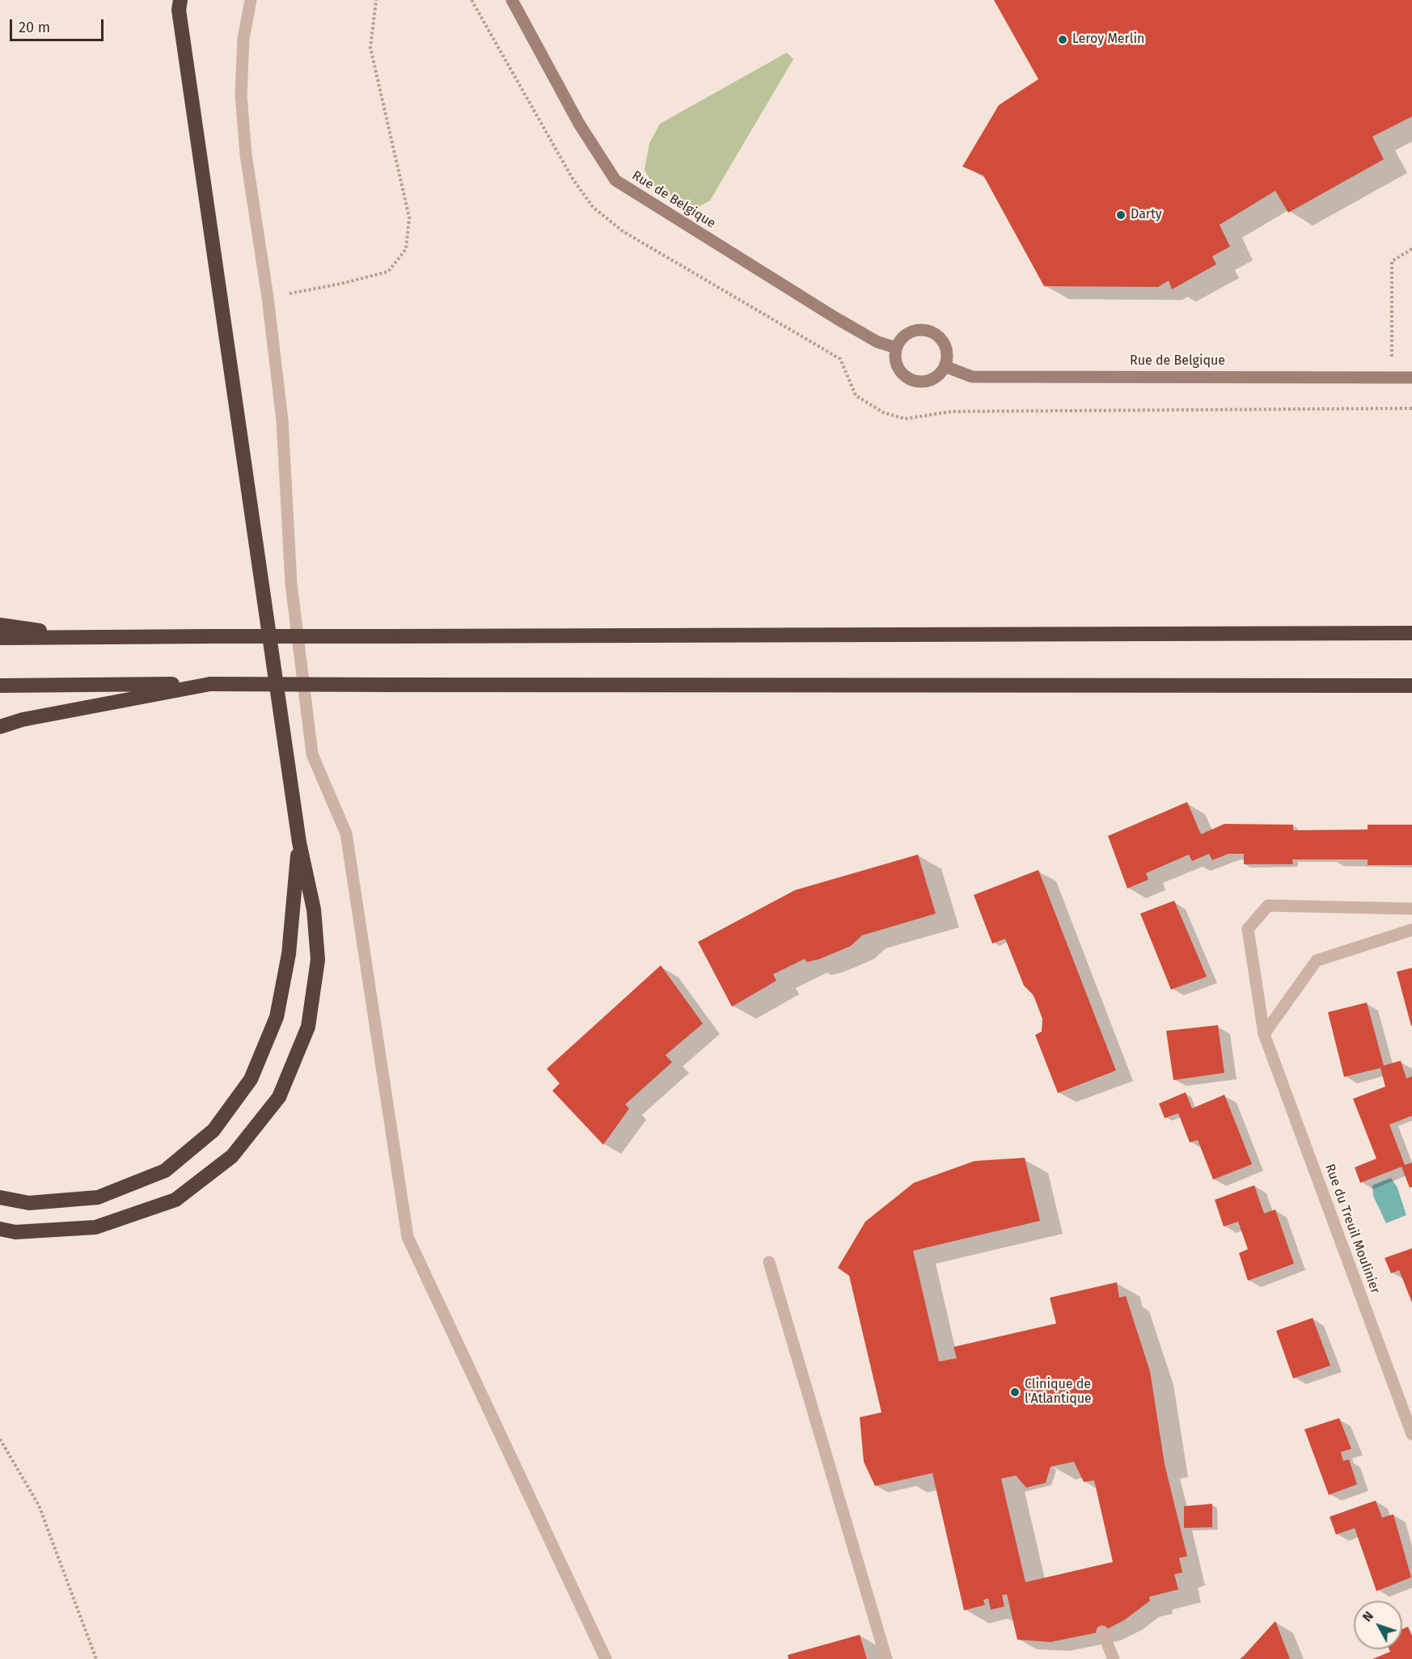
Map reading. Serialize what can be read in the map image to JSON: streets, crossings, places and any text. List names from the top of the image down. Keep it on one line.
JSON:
{"streets":{"street":["Rue de Belgique","Rue du Treuil Moulinier"]},"places":["Leroy Merlin","Darty","Clinique de l'Atlantique"],"scale_bar":"20 m","north":"top left"}
